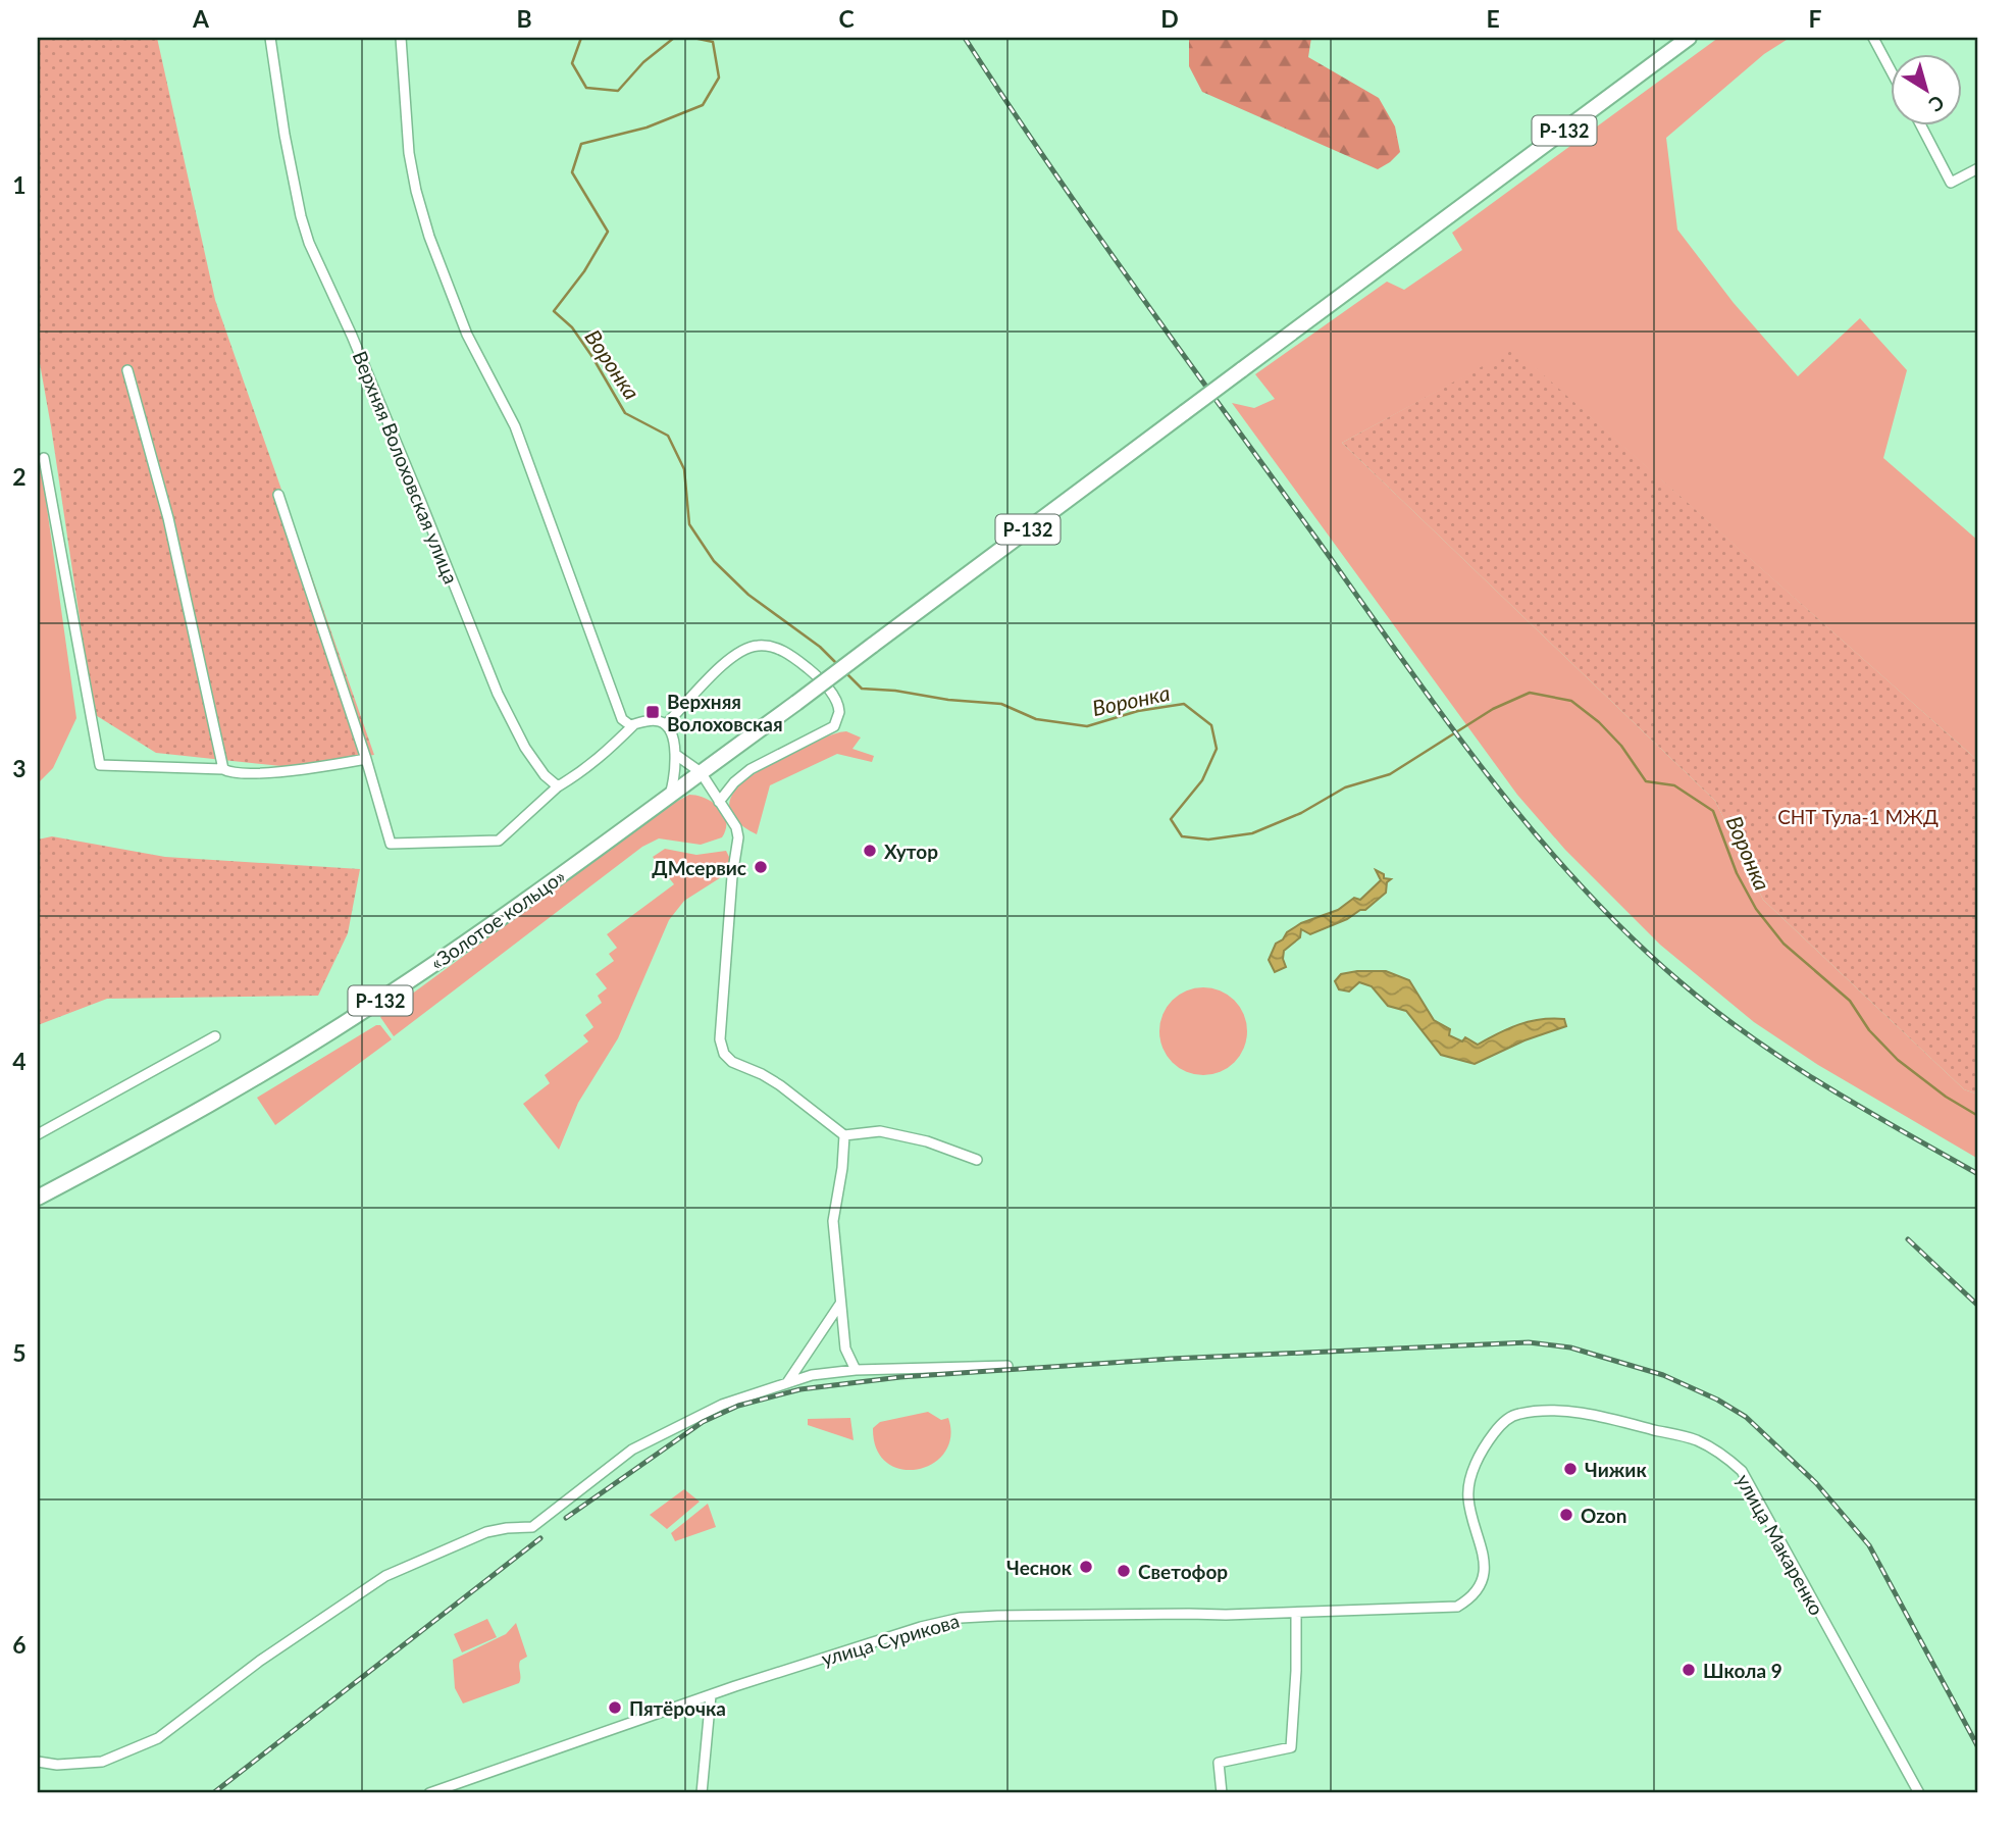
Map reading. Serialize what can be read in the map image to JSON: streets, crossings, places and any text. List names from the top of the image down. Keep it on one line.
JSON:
{"streets":{"main road":["Р-132","«Золотое кольцо»"],"street":["Верхняя Волоховская улица","улица Макаренко","улица Сурикова"]},"crossings":[["улица Макаренко","улица Сурикова"]],"water":["Воронка"],"parks":["СНТ Тула-1 МЖД"],"places":{"transit":["Верхняя Волоховская"],"other":["Хутор","ДМсервис","Чижик","Ozon","Чеснок","Светофор","Школа 9","Пятёрочка"]},"north":"bottom right","grid":{"columns":["A","B","C","D","E","F"],"rows":["1","2","3","4","5","6"]}}
